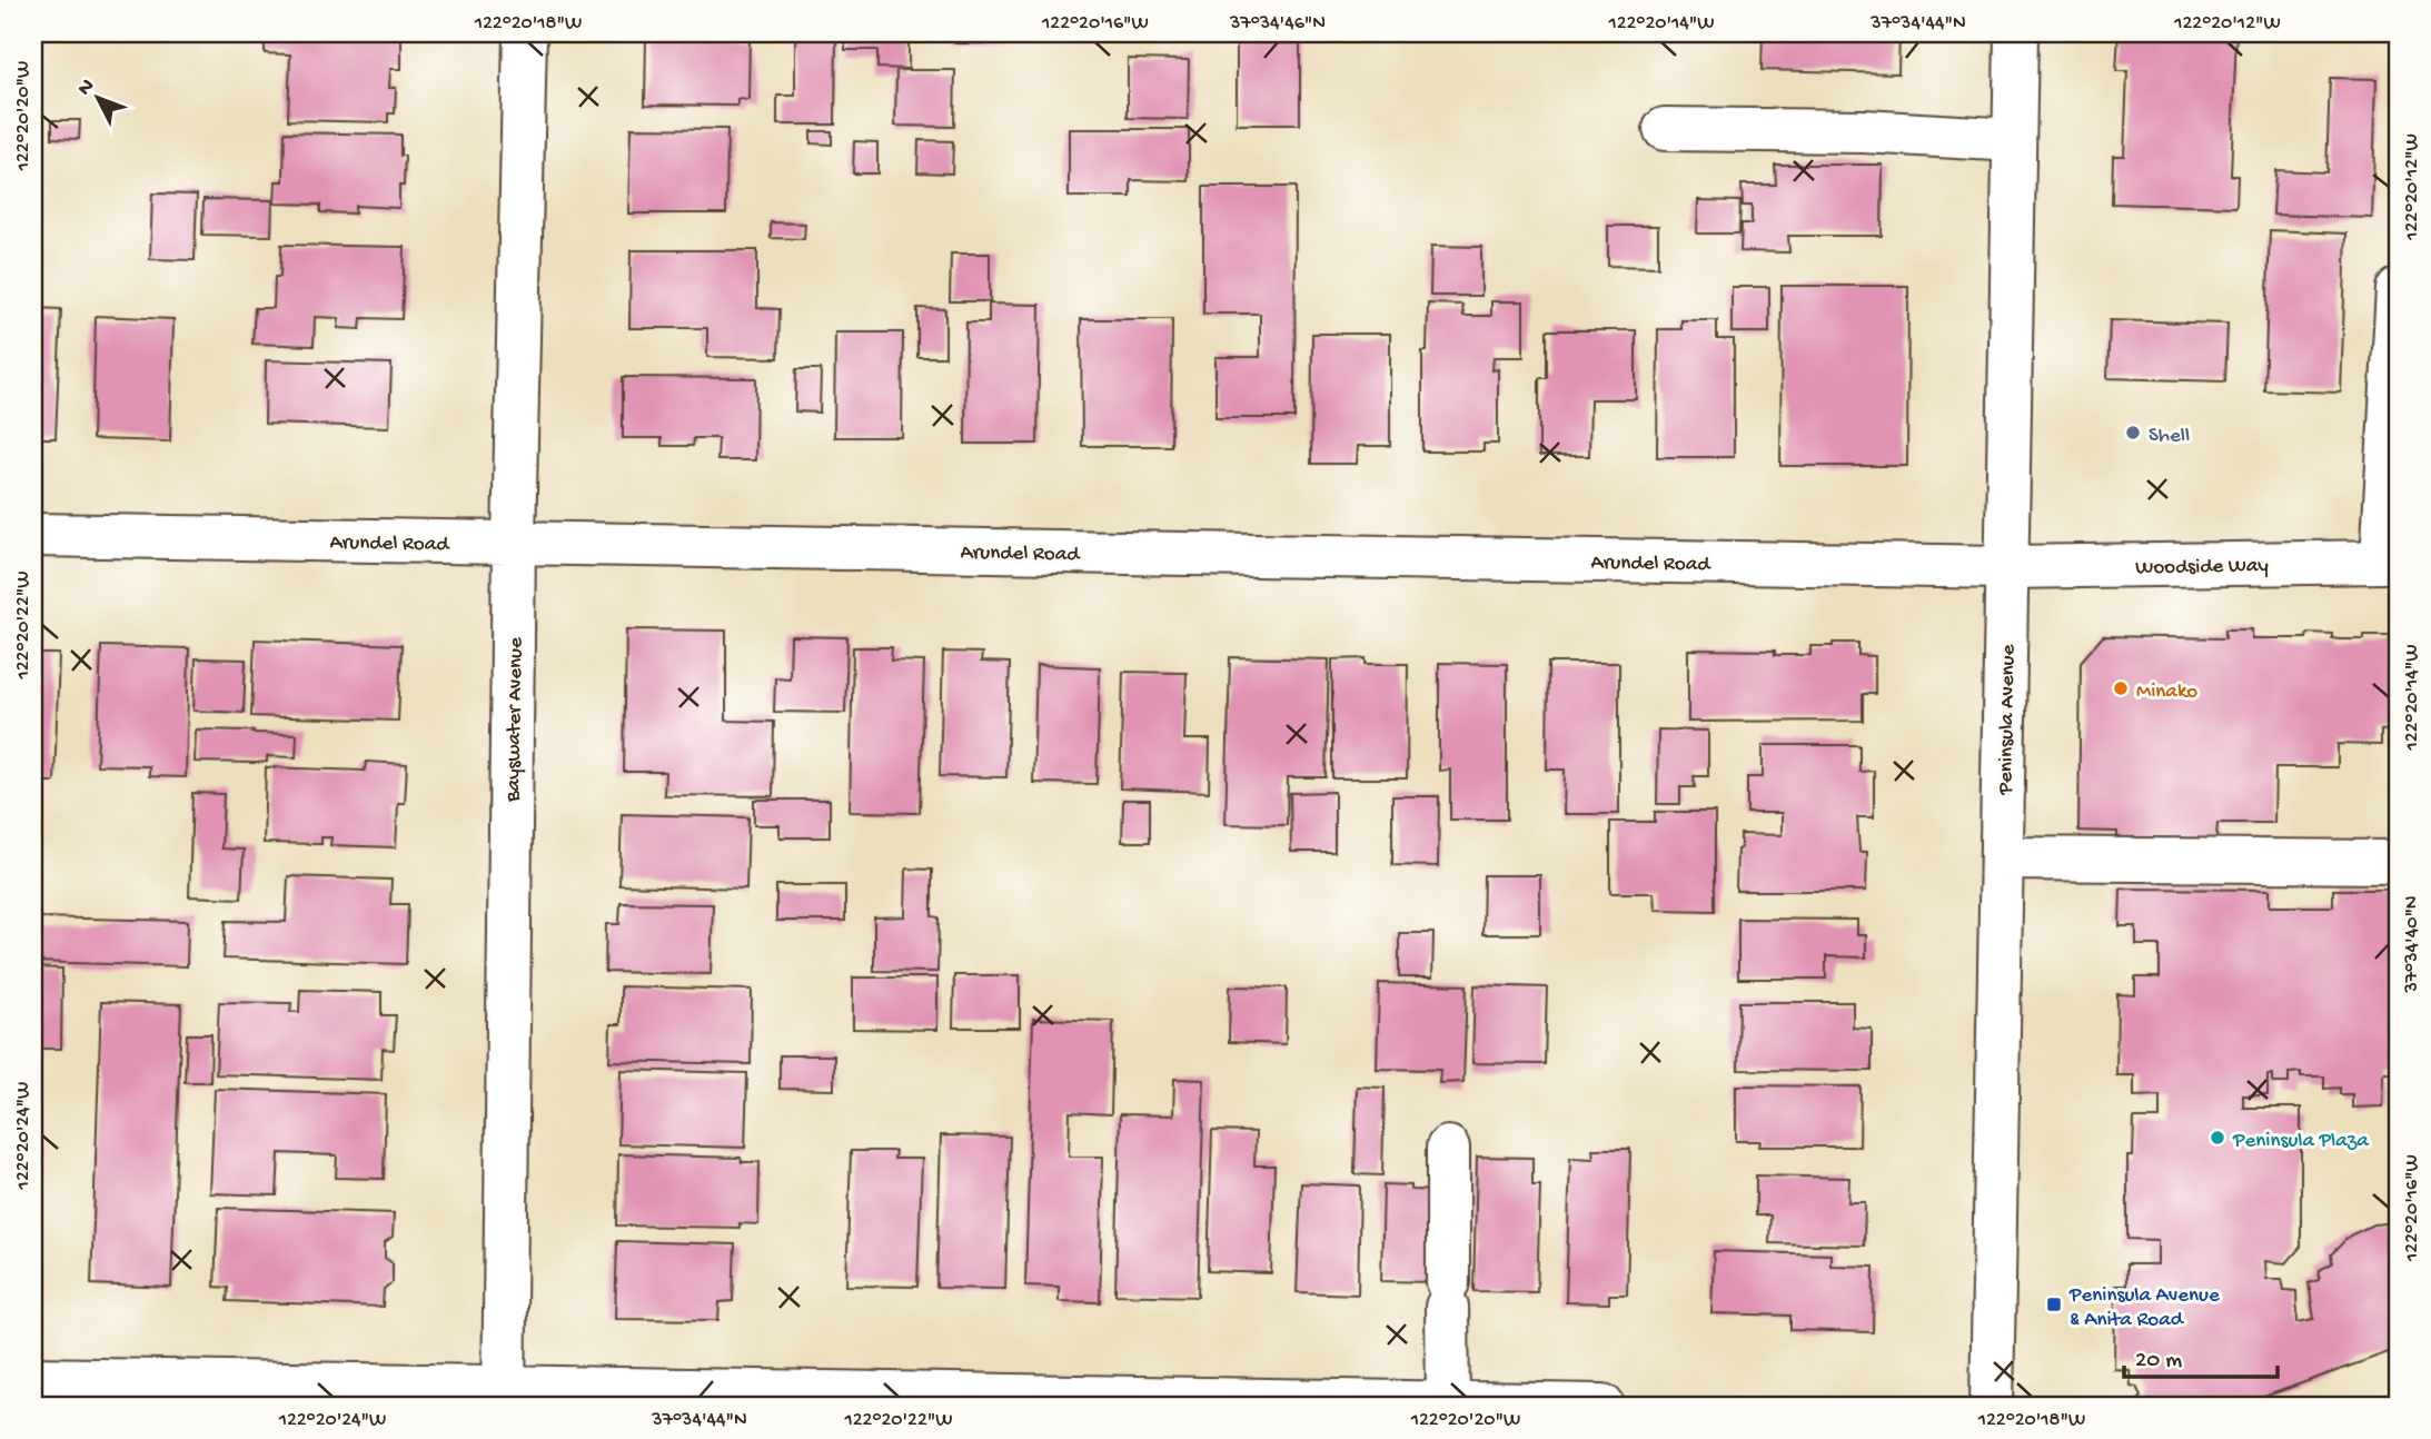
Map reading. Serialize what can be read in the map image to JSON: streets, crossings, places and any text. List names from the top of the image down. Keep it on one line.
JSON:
{"streets":{"street":["Arundel Road","Woodside Way","Bayswater Avenue","Peninsula Avenue"]},"crossings":[["Arundel Road","Woodside Way"],["Arundel Road","Bayswater Avenue"],["Arundel Road","Peninsula Avenue"],["Woodside Way","Peninsula Avenue"]],"places":{"other":["Shell","Minako","Peninsula Plaza"],"transit":["Peninsula Avenue & Anita Road"]},"scale_bar":"20 m","north":"top left","coordinates":["122°20'18\"W","122°20'16\"W","37°34'46\"N","122°20'14\"W","37°34'44\"N","122°20'12\"W","122°20'20\"W","122°20'22\"W","37°34'40\"N","122°20'24\"W"]}
